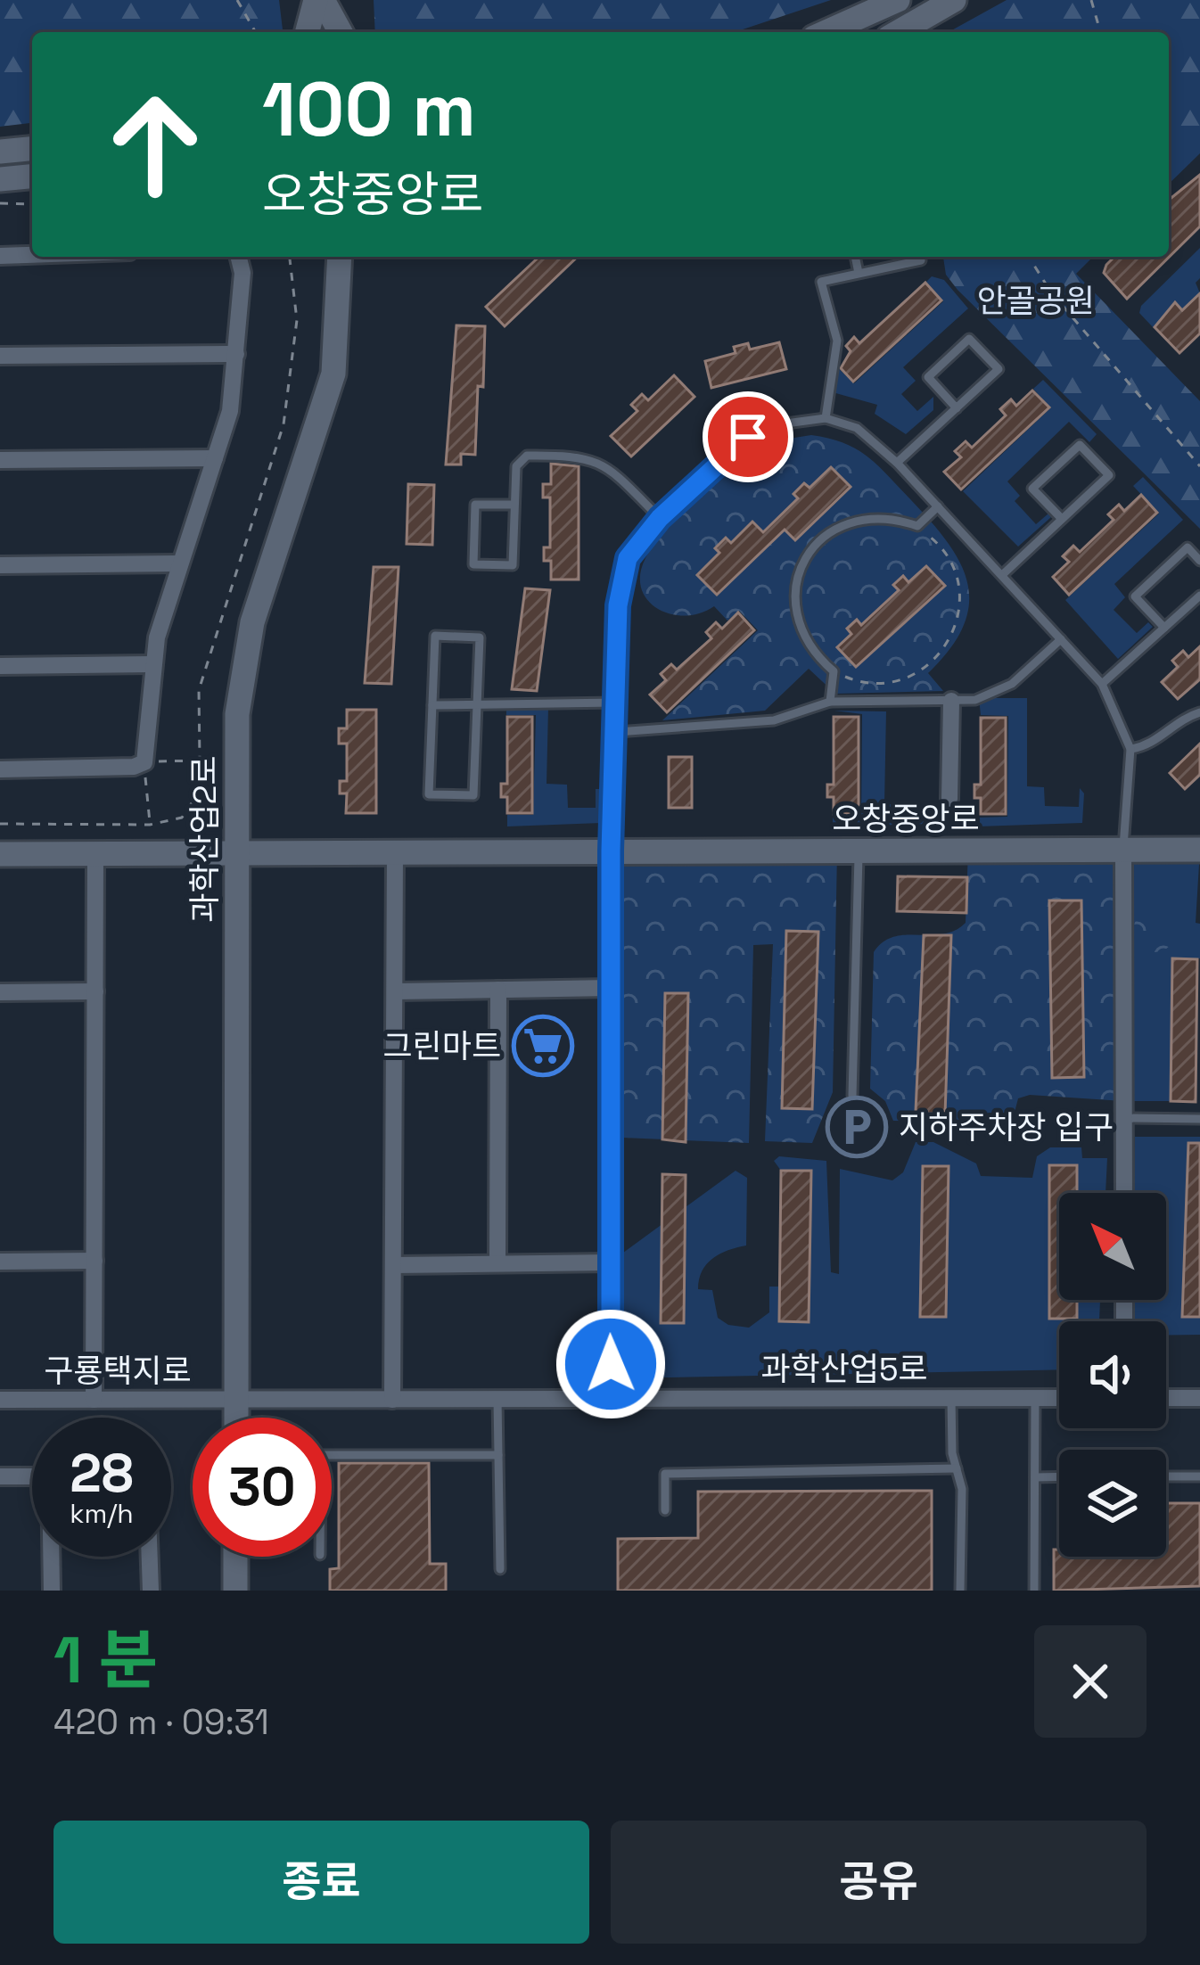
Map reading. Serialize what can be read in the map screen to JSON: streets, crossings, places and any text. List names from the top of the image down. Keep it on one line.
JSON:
{"streets":{"street":["오창중앙로","과학산업2로","과학산업5로","구룡택지로"]},"crossings":[["오창중앙로","과학산업2로"],["과학산업2로","과학산업5로"],["과학산업2로","구룡택지로"],["과학산업5로","구룡택지로"]],"parks":["안골공원"],"places":{"supermarket":["그린마트"],"parking":["지하주차장 입구"]},"north":"top left","page":{"turn":["100 m","오창중앙로"],"speed":"28 km/h","limit":"30","heading":["1 분","420 m · 09:31"],"buttons":["종료","공유"]}}
